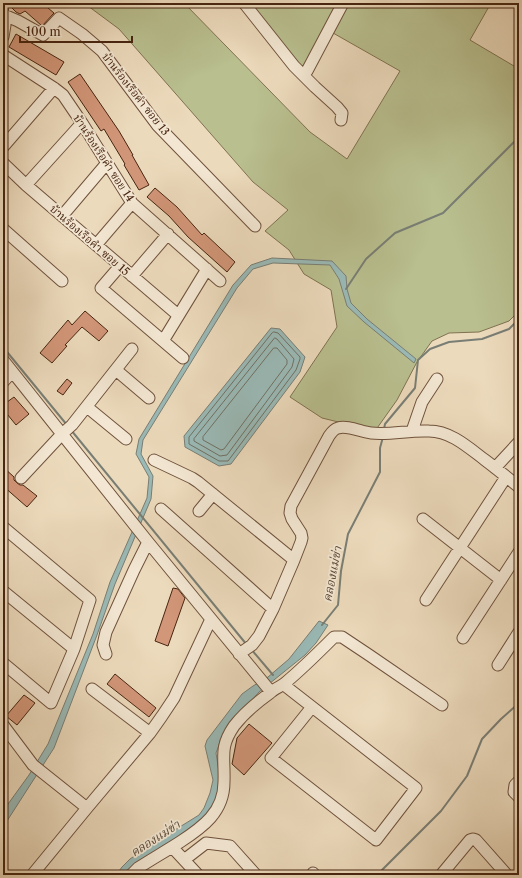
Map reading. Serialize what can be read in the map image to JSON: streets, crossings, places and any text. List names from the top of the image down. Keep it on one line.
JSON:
{"streets":{"street":["บ้านร้องเรือคำ ซอย 13","บ้านร้องเรือคำ ซอย 14","บ้านร้องเรือคำ ซอย 15"]},"water":["คลองแม่ข่า"],"scale_bar":"100 m"}
